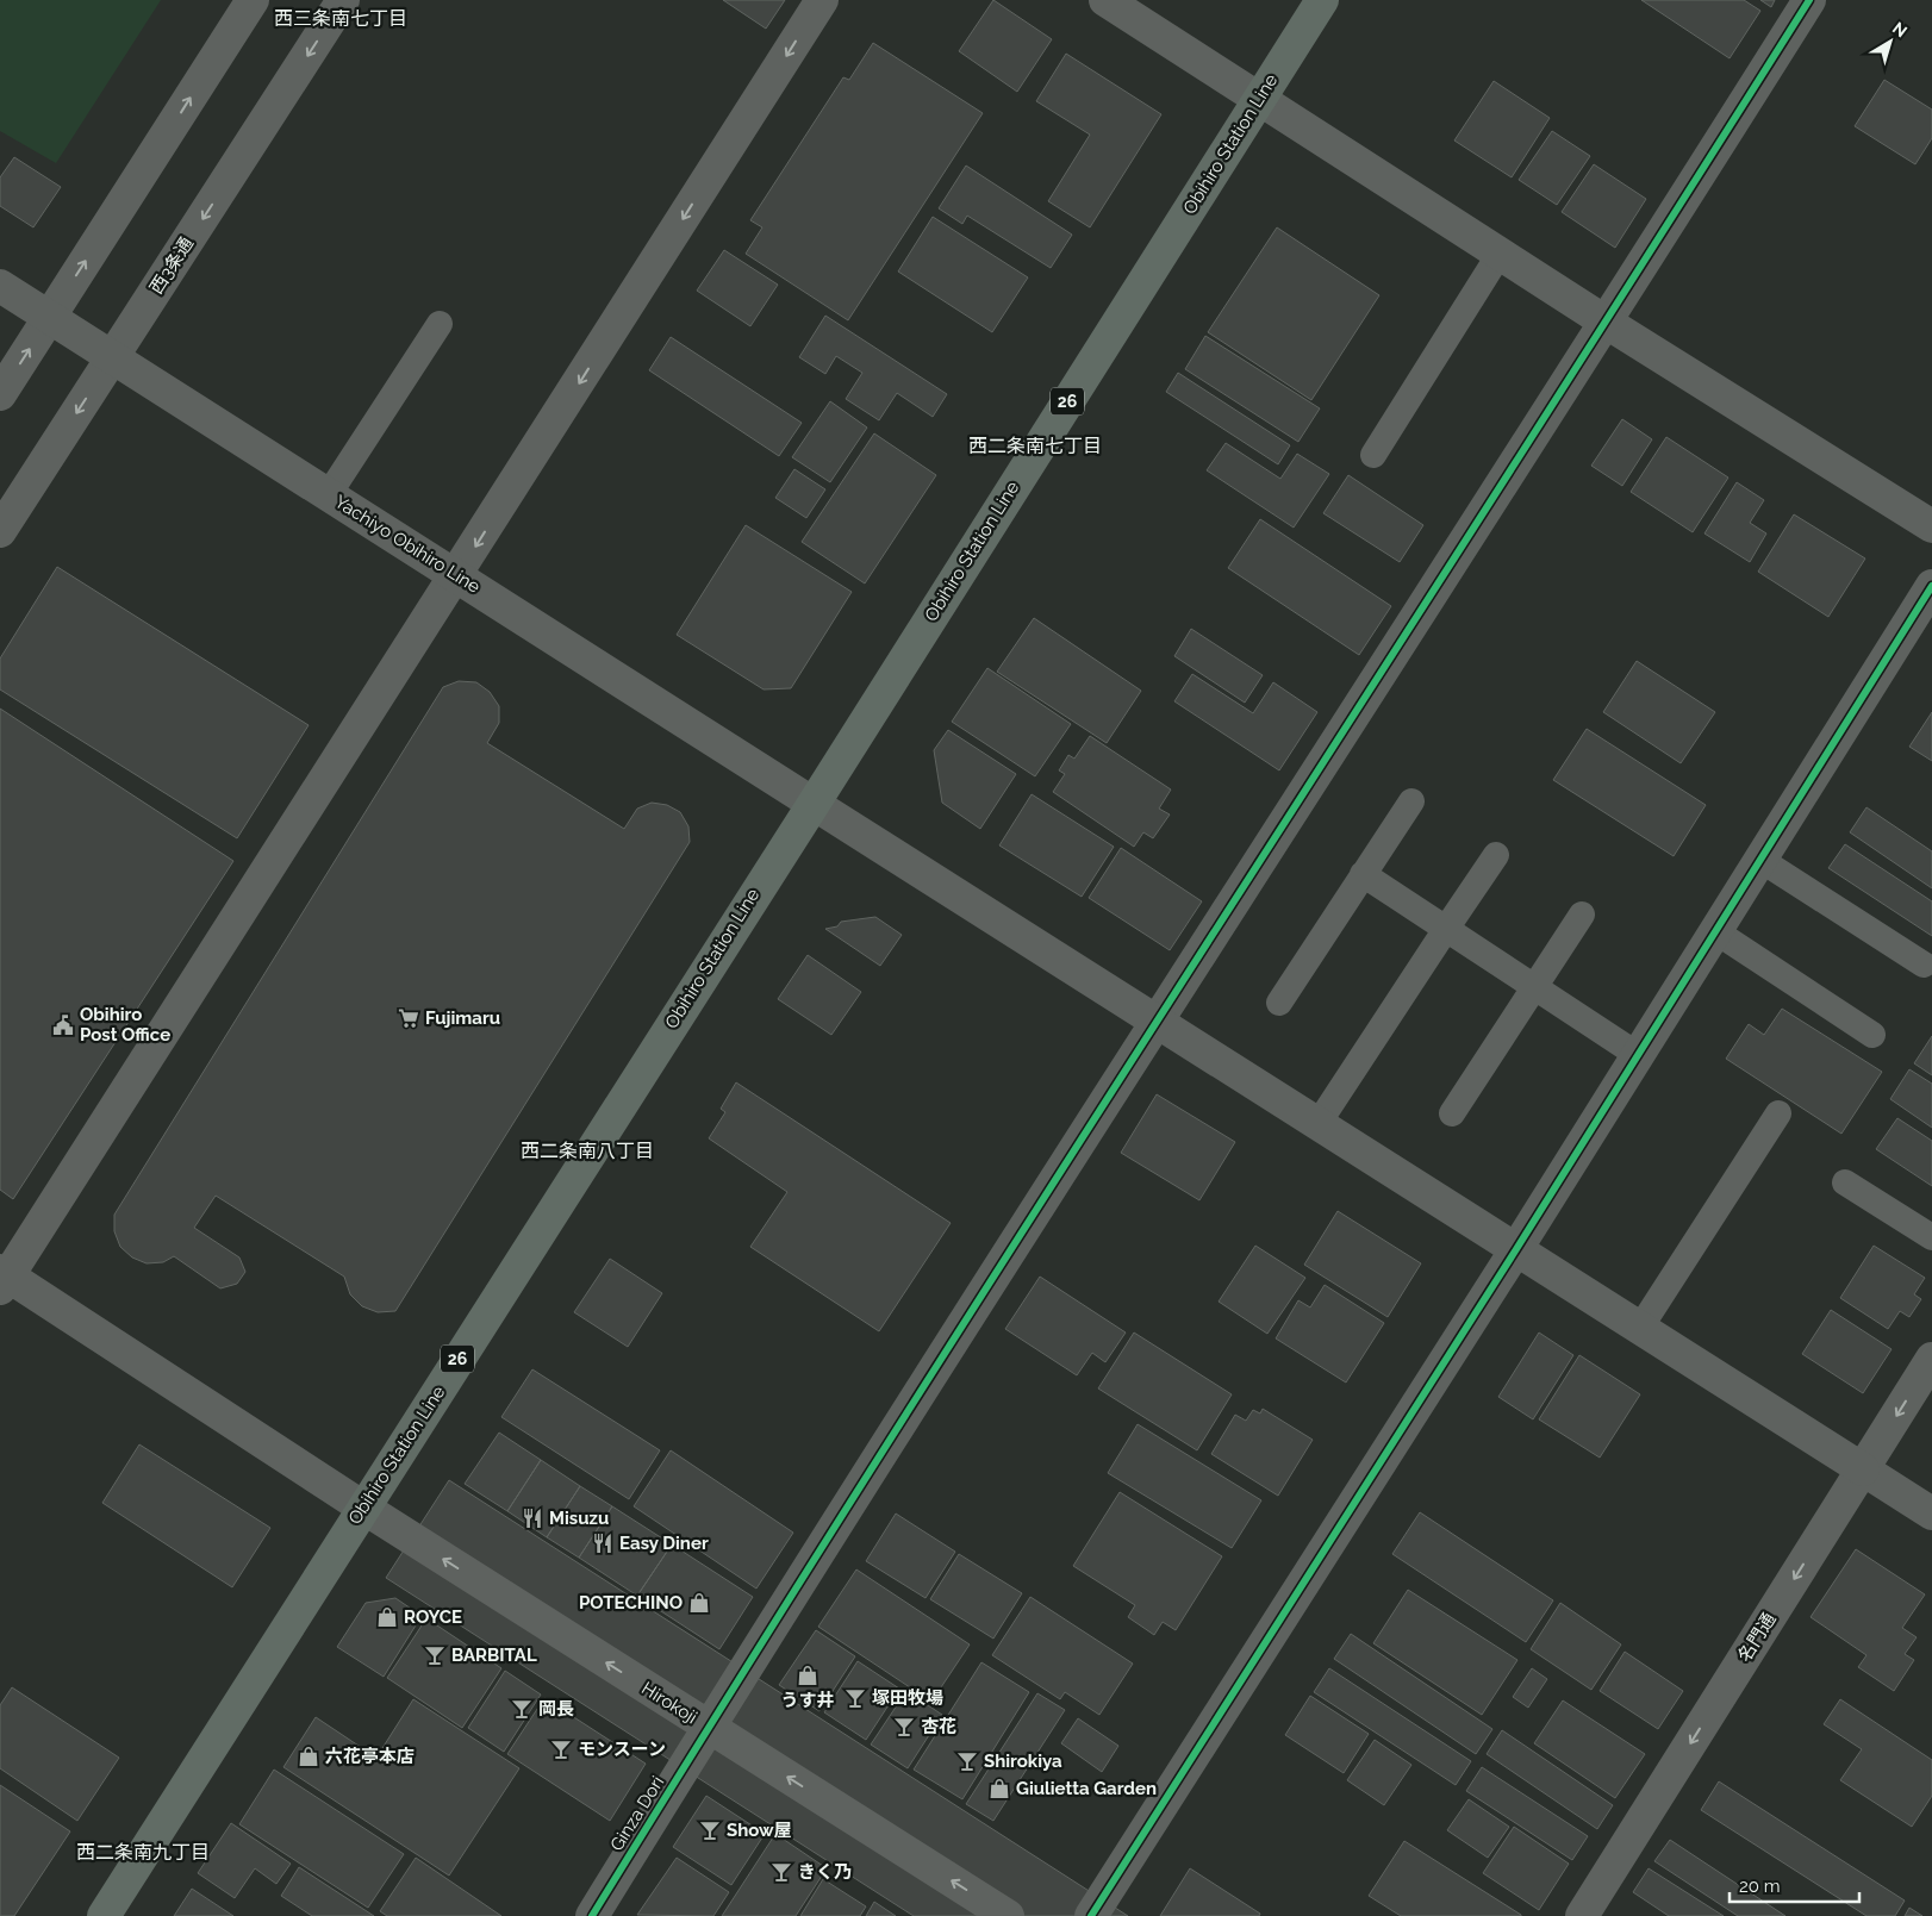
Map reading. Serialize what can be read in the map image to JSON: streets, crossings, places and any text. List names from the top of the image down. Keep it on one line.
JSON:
{"streets":{"main road":["Obihiro Station Line","26"],"street":["西3条通","Yachiyo Obihiro Line","名門通","Hirokoji","Ginza Dori"]},"crossings":[["Obihiro Station Line","Yachiyo Obihiro Line"],["Obihiro Station Line","Hirokoji"],["西3条通","Yachiyo Obihiro Line"],["Yachiyo Obihiro Line","名門通"],["Yachiyo Obihiro Line","Ginza Dori"],["Hirokoji","Ginza Dori"]],"one_way":["名門通","Hirokoji"],"districts":["西三条南七丁目","西二条南七丁目","西二条南八丁目","西二条南九丁目"],"places":{"supermarket":["Fujimaru"],"public building":["Obihiro Post Office"],"restaurant":["Misuzu","Easy Diner"],"shop":["POTECHINO","ROYCE","うす井","六花亭本店","Giulietta Garden"],"bar":["BARBITAL","塚田牧場","岡長","杏花","モンスーン","Shirokiya","Show屋","きく乃"]},"scale_bar":"20 m","north":"top right"}
